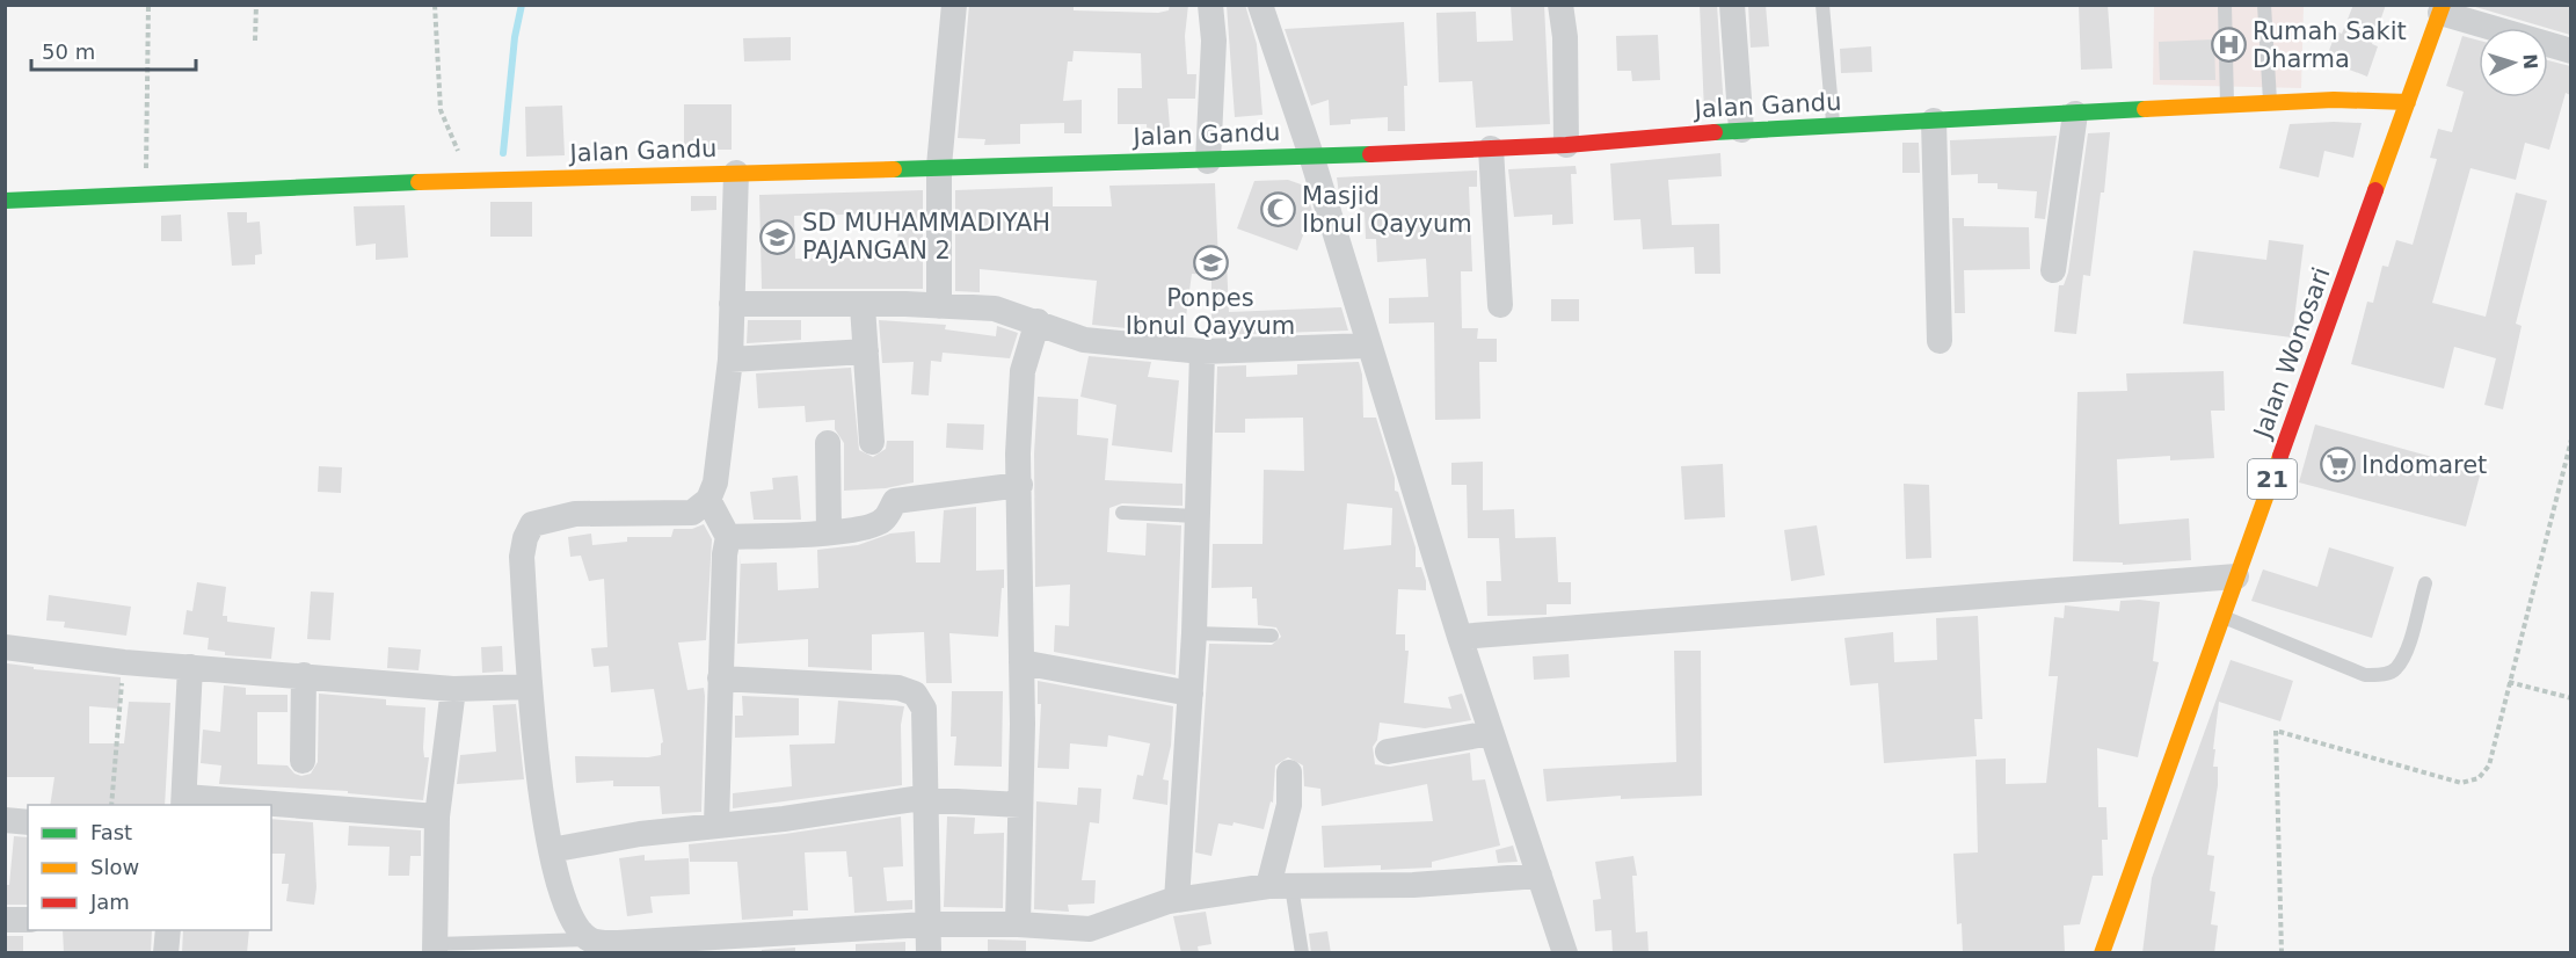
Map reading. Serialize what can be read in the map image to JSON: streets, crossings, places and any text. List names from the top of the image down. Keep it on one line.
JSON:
{"streets":{"main road":["Jalan Gandu","Jalan Wonosari","21"]},"crossings":[["Jalan Gandu","Jalan Wonosari"]],"places":{"hospital":["Rumah Sakit Dharma"],"mosque":["Masjid Ibnul Qayyum"],"school or university":["SD MUHAMMADIYAH PAJANGAN 2","Ponpes Ibnul Qayyum"],"supermarket":["Indomaret"]},"legend":["Fast","Slow","Jam"],"scale_bar":"50 m","north":"right"}
